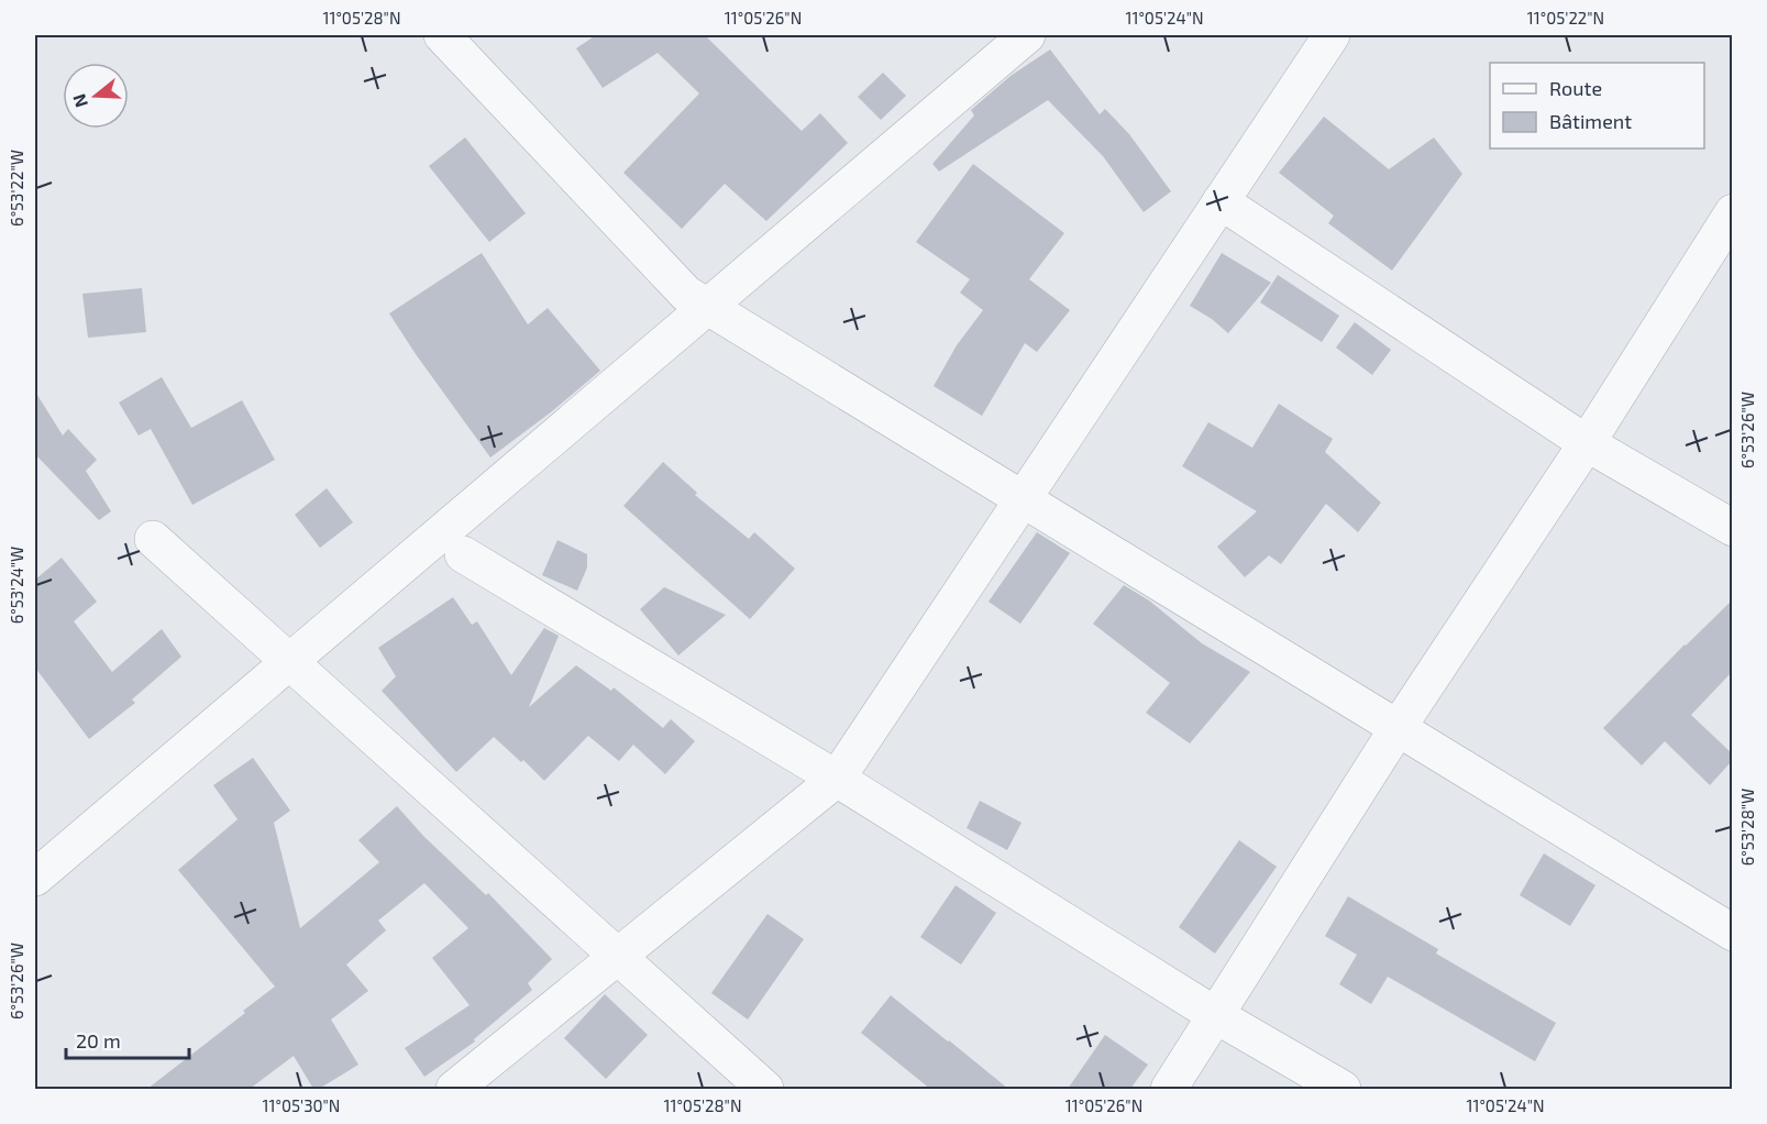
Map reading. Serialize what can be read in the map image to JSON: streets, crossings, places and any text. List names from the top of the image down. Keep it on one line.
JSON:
{"legend":["Route","Bâtiment"],"scale_bar":"20 m","north":"left","coordinates":["11°05'28\"N","11°05'26\"N","11°05'24\"N","11°05'22\"N","6°53'22\"W","6°53'26\"W","6°53'24\"W","6°53'28\"W","11°05'30\"N"]}
